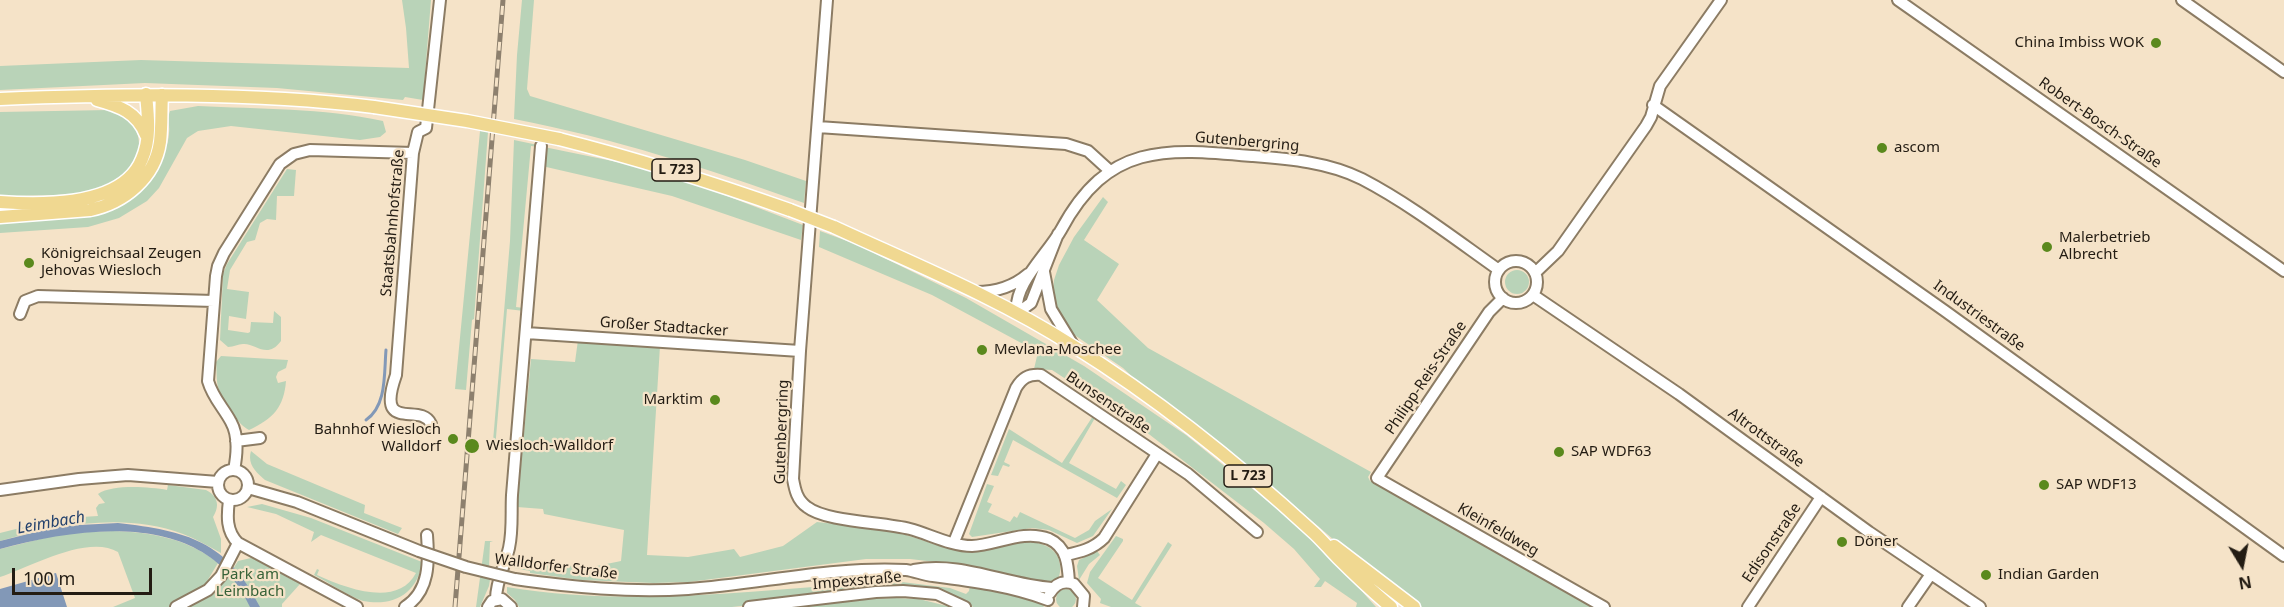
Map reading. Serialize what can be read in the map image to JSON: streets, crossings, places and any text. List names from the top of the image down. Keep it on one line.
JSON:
{"streets":{"main road":["L 723"],"street":["Robert-Bosch-Straße","Gutenbergring","Staatsbahnhofstraße","Industriestraße","Großer Stadtacker","Philipp-Reis-Straße","Bunsenstraße","Altrottstraße","Kleinfeldweg","Edisonstraße","Walldorfer Straße","Impexstraße"]},"crossings":[["Gutenbergring","L 723"],["Gutenbergring","Großer Stadtacker"],["Gutenbergring","Philipp-Reis-Straße"],["Gutenbergring","Bunsenstraße"],["Gutenbergring","Altrottstraße"],["Philipp-Reis-Straße","Altrottstraße"],["Philipp-Reis-Straße","Kleinfeldweg"],["Altrottstraße","Edisonstraße"]],"water":["Leimbach"],"parks":["Park am Leimbach"],"places":["China Imbiss WOK","ascom","Malerbetrieb Albrecht","Königreichsaal Zeugen Jehovas Wiesloch","Mevlana-Moschee","Marktim","Bahnhof Wiesloch Walldorf","Wiesloch-Walldorf","SAP WDF63","SAP WDF13","Döner","Indian Garden"],"scale_bar":"100 m","north":"bottom"}
